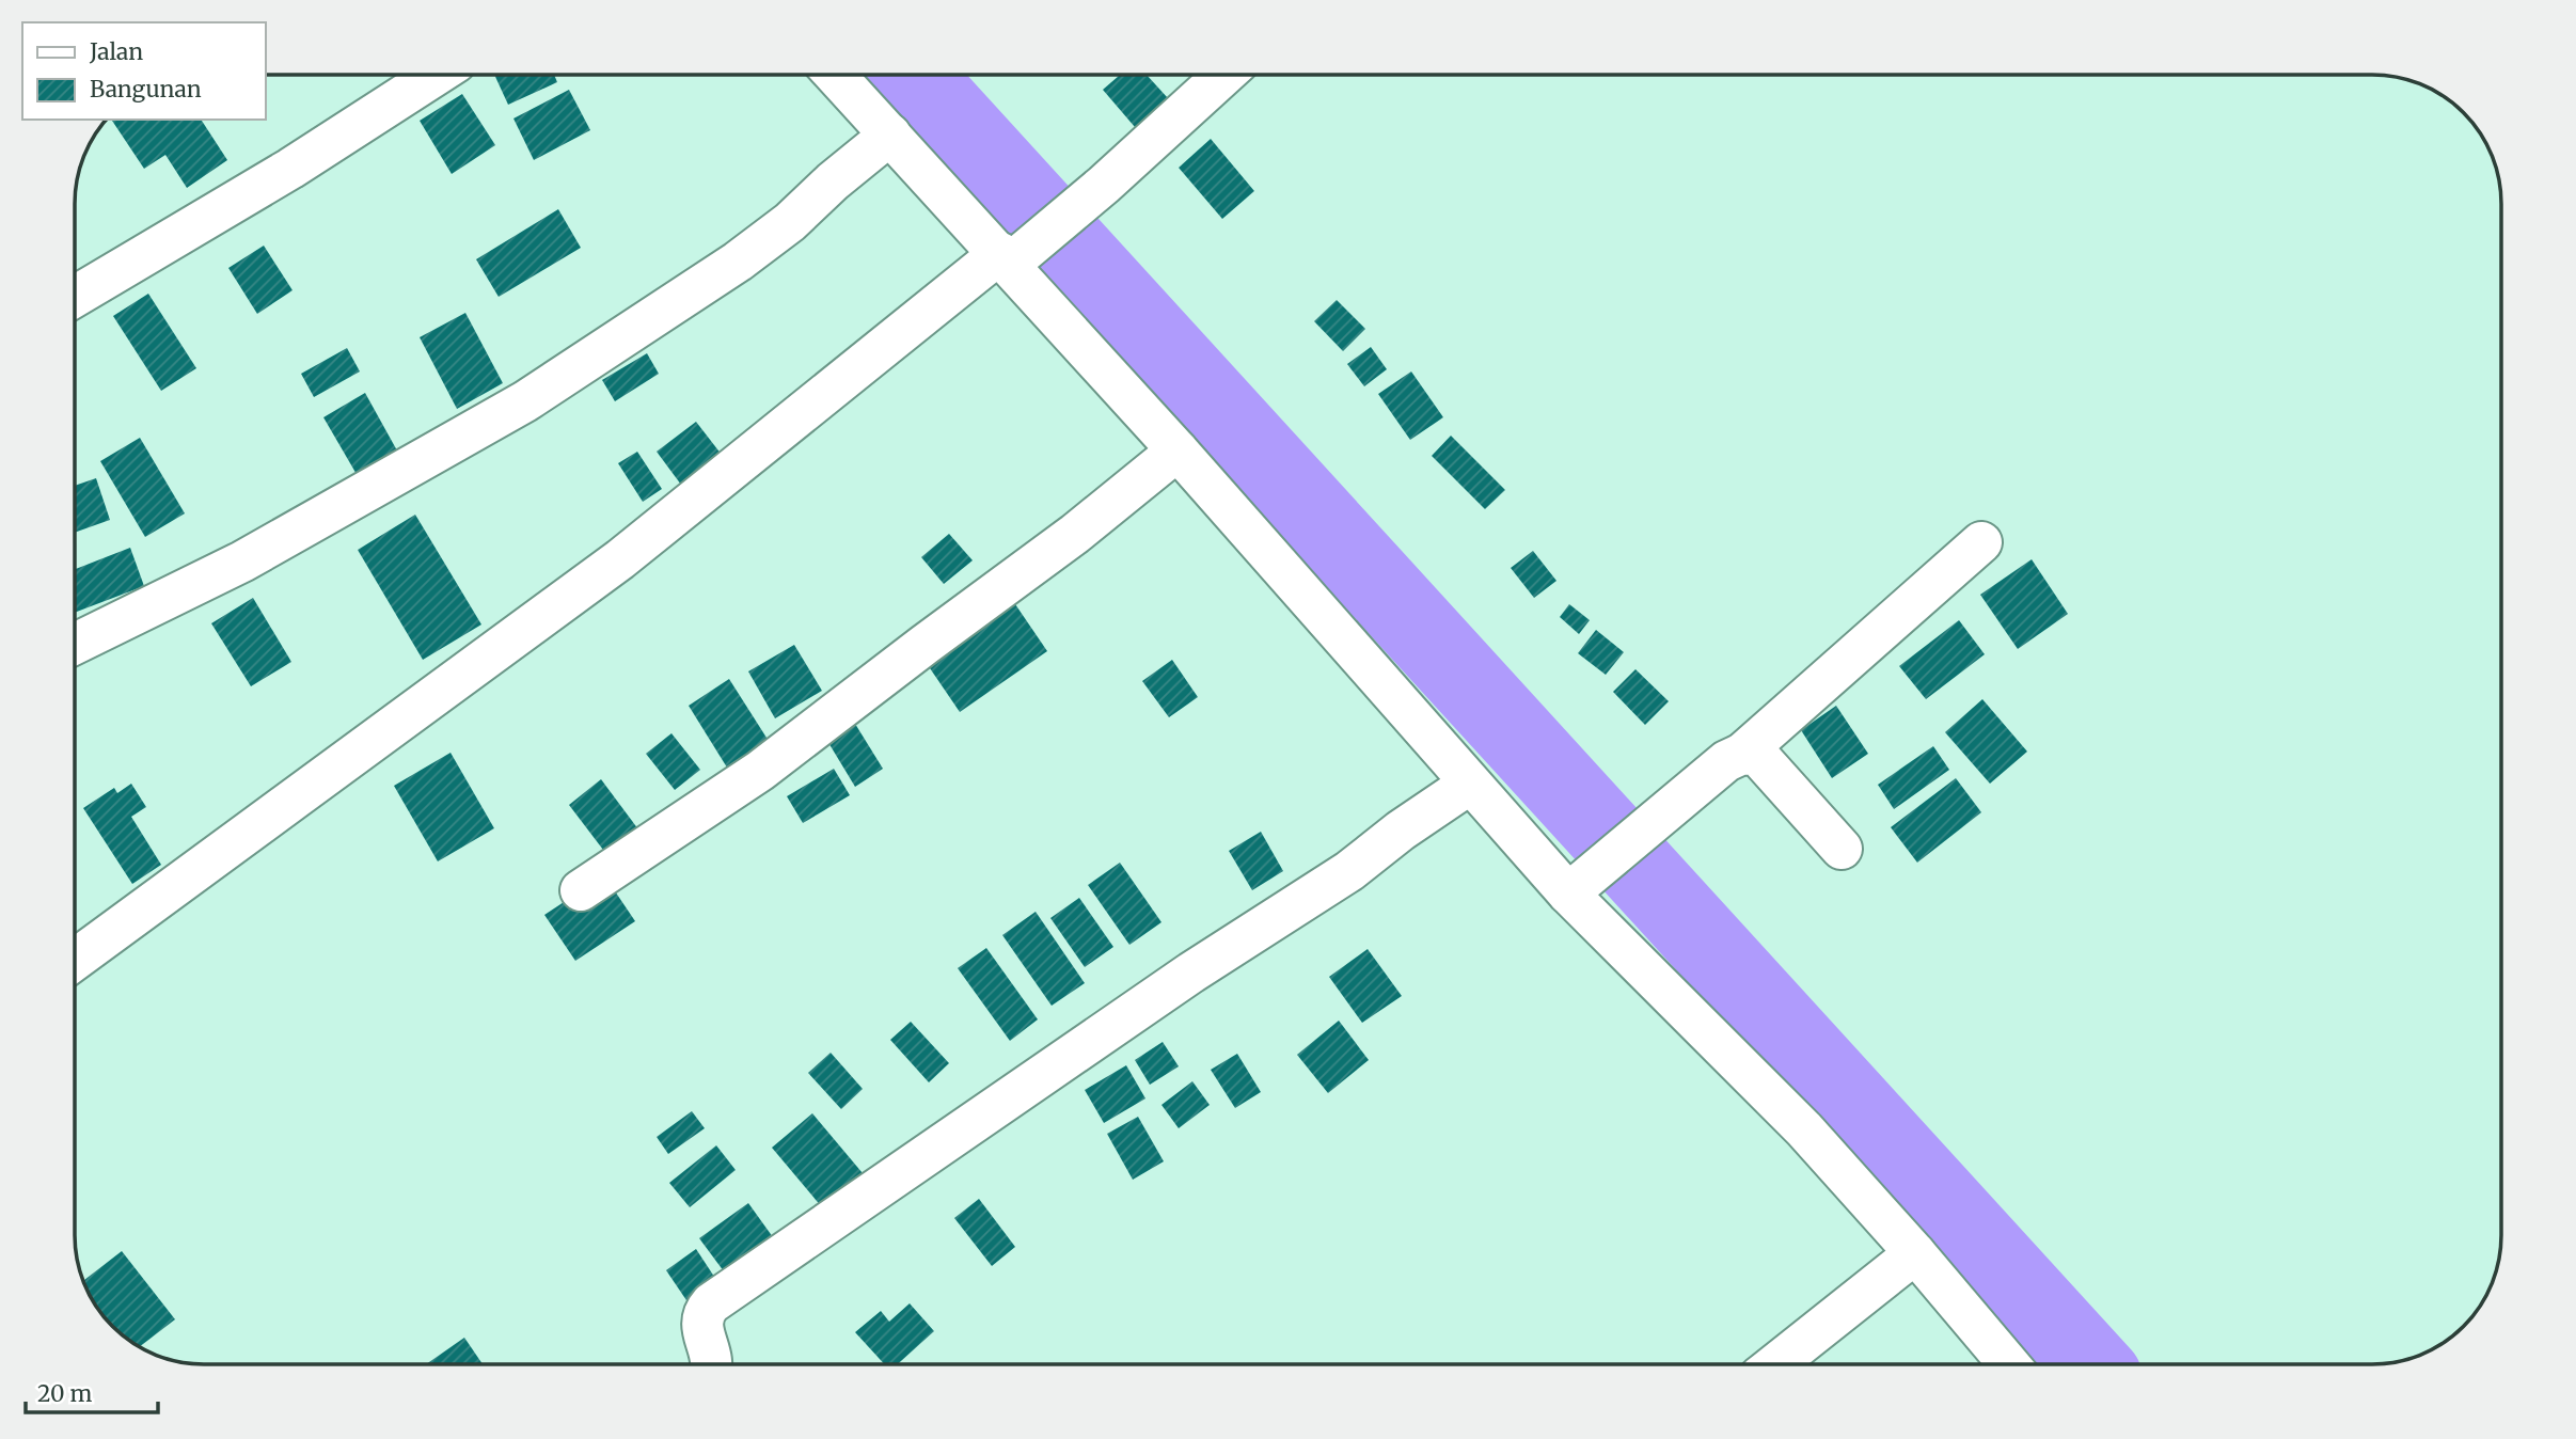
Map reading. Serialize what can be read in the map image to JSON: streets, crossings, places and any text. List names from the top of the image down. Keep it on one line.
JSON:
{"legend":["Jalan","Bangunan"],"scale_bar":"20 m"}
